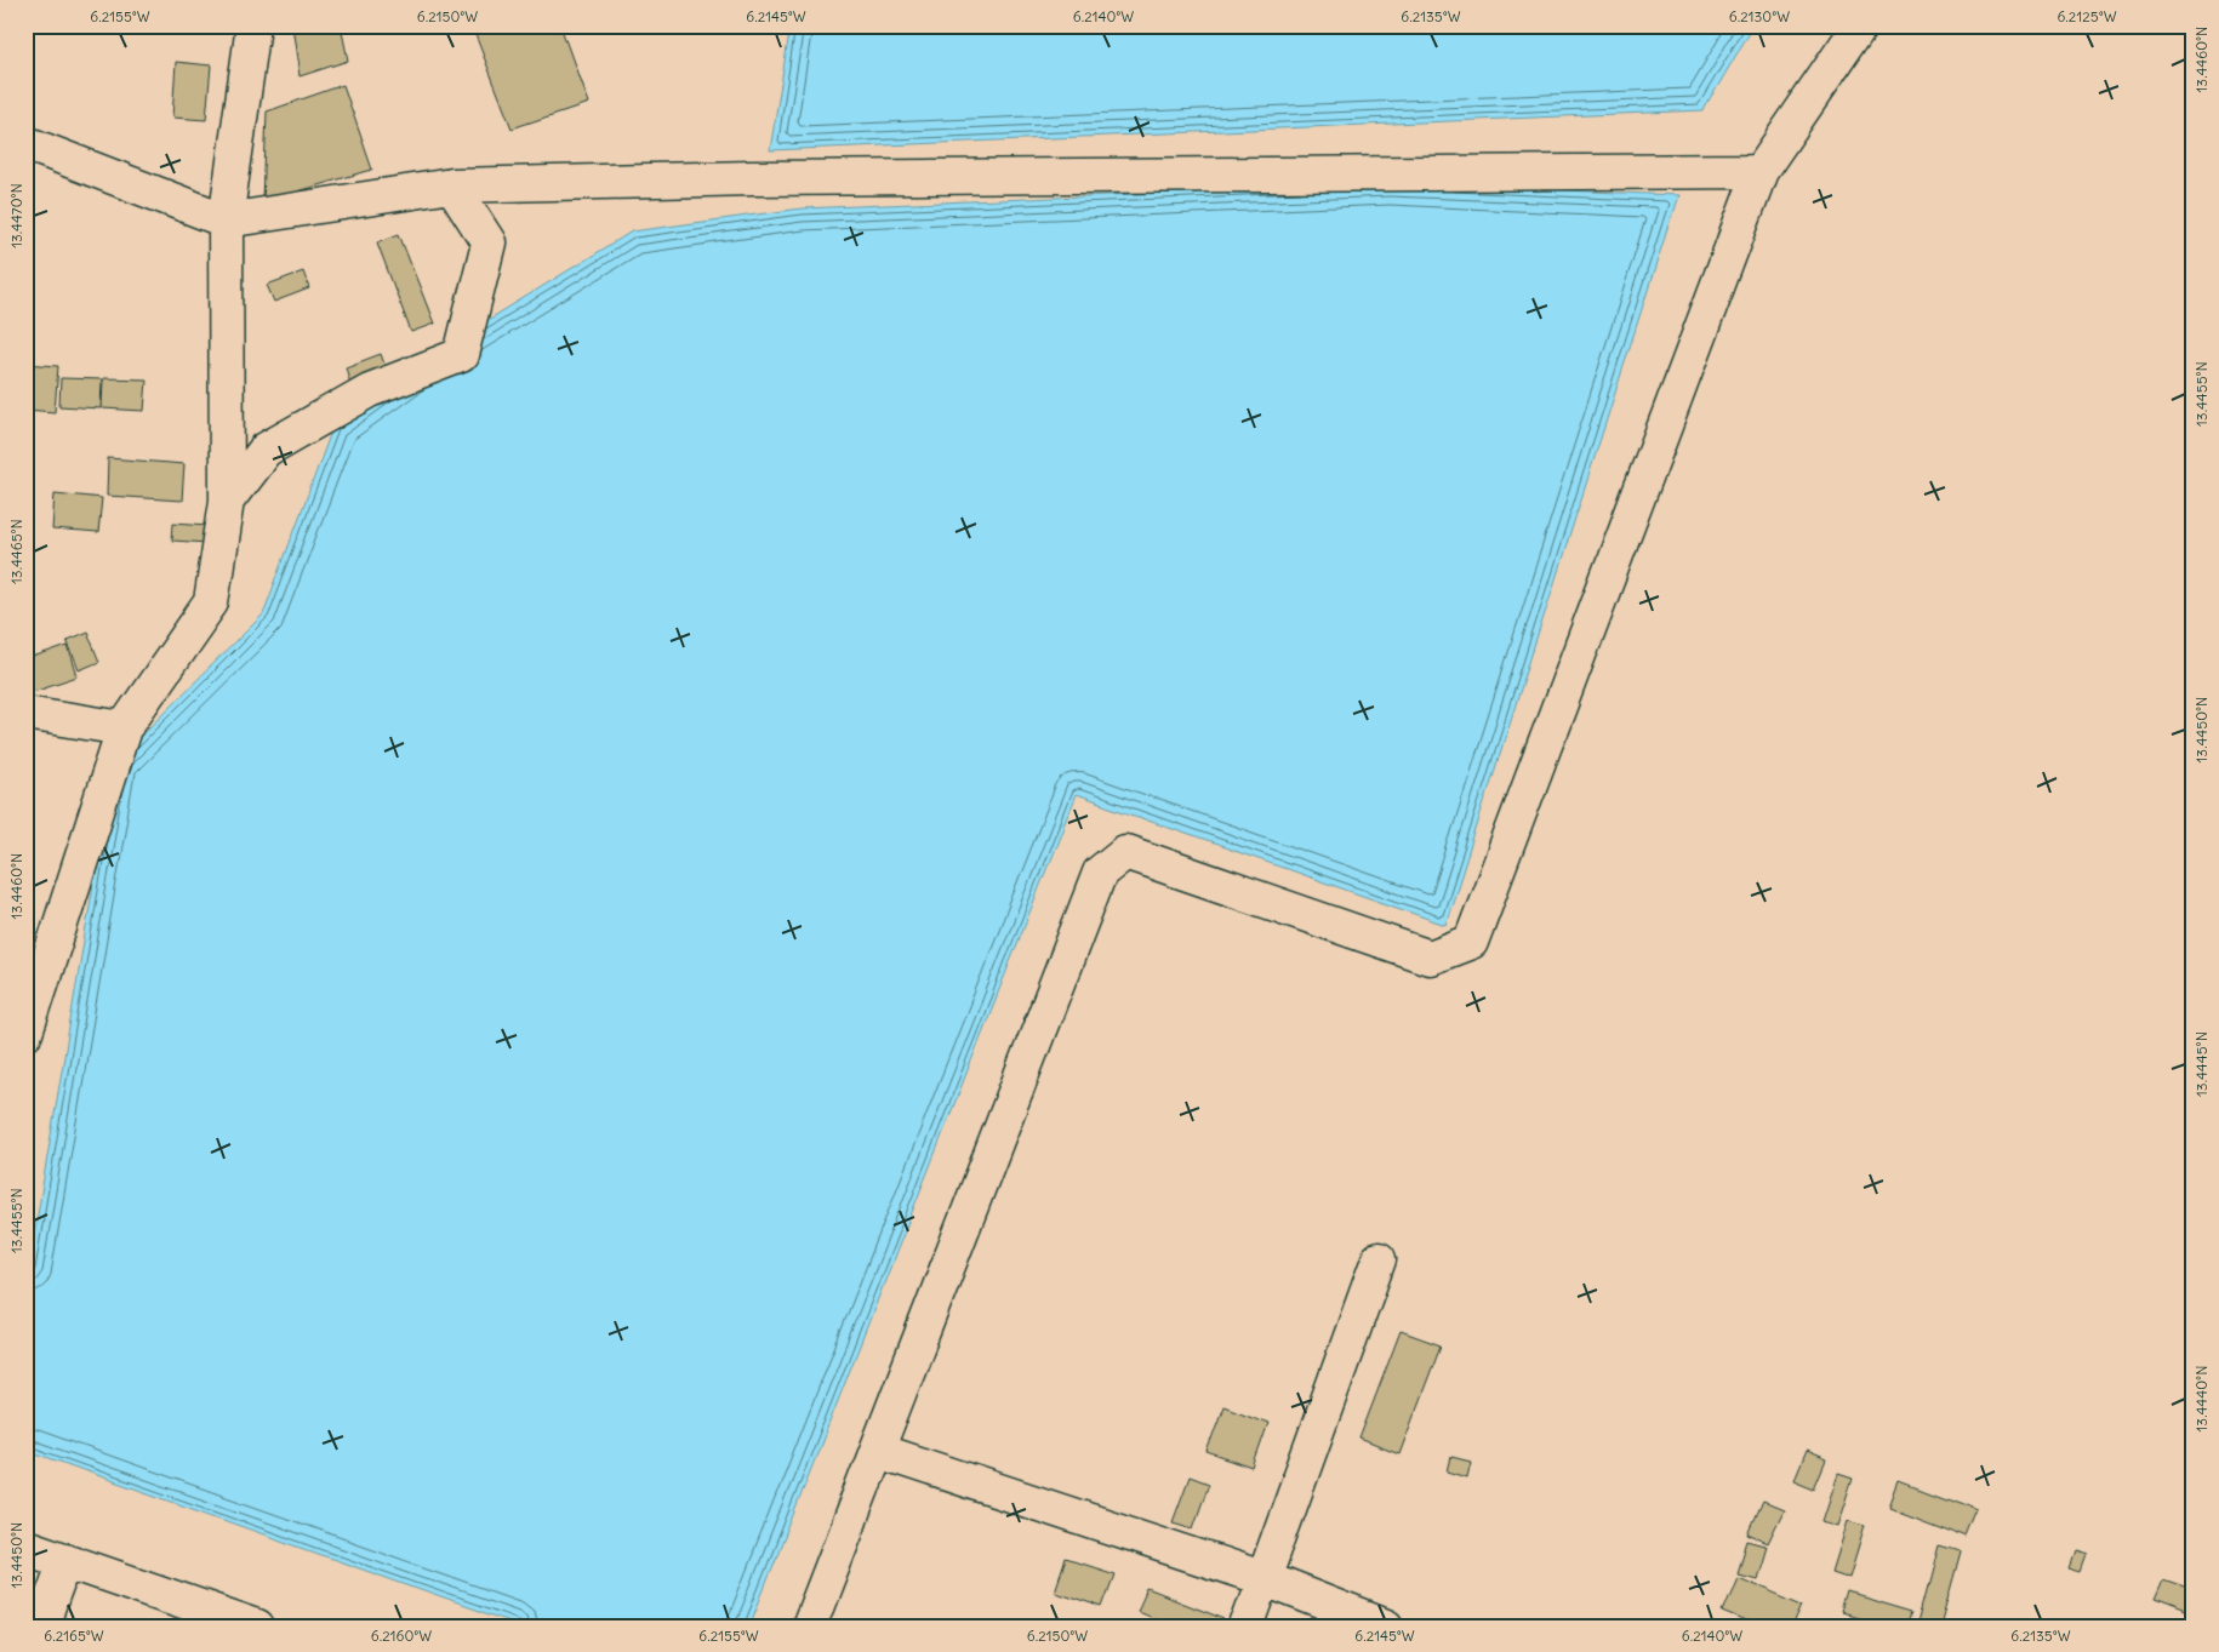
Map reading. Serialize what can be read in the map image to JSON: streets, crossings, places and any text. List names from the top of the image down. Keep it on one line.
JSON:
{"coordinates":["6.2155°W","6.2150°W","6.2145°W","6.2140°W","6.2135°W","6.2130°W","6.2125°W","13.4460°N","13.4470°N","13.4455°N","13.4465°N","13.4450°N","13.4445°N","13.4440°N","6.2165°W","6.2160°W"]}
